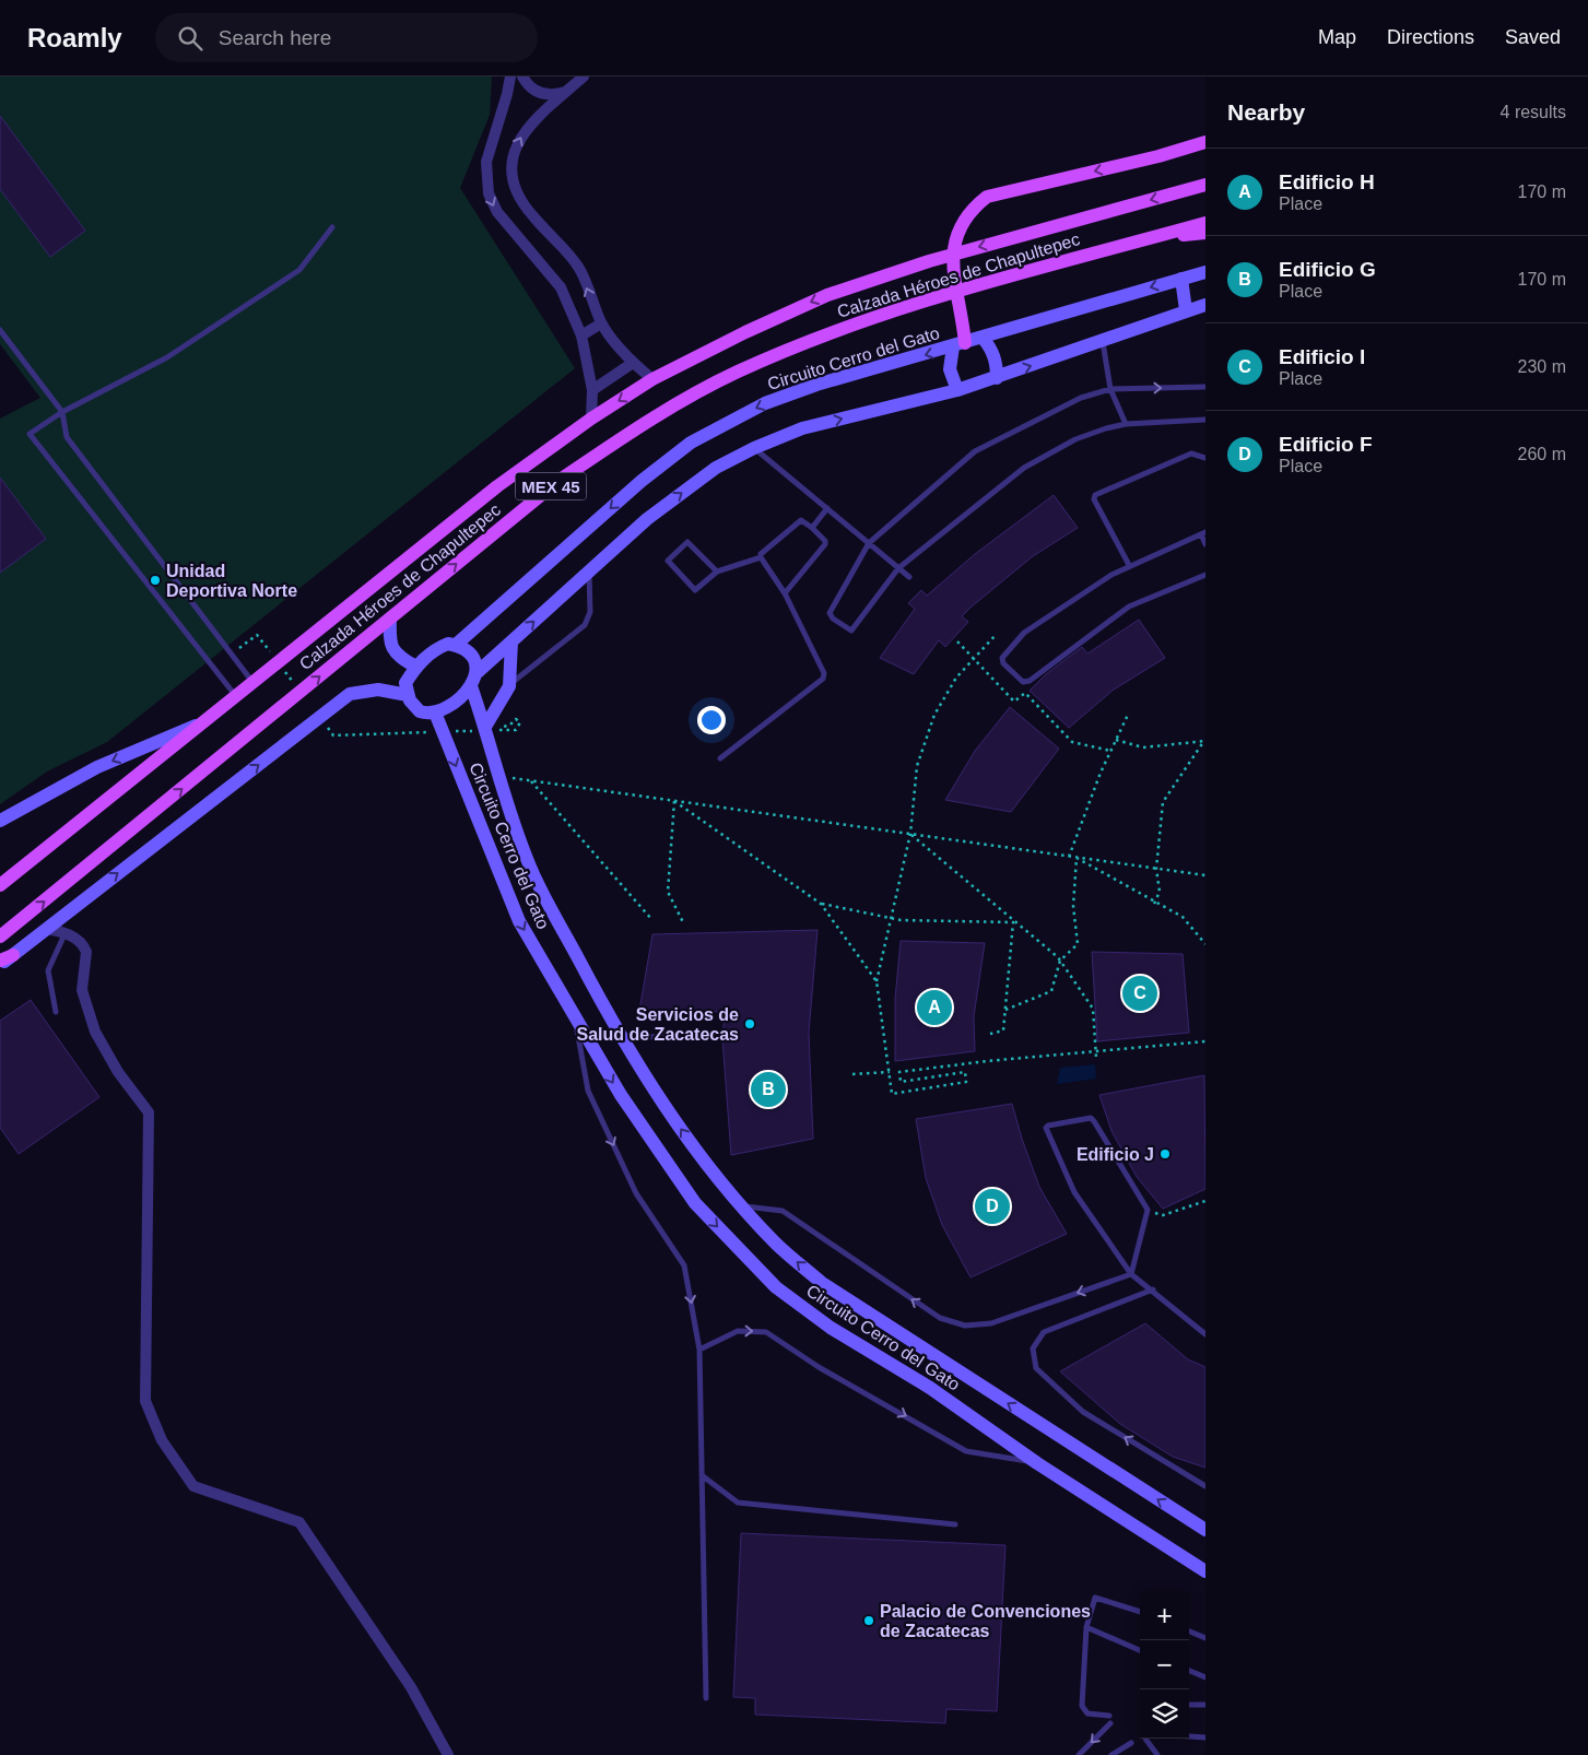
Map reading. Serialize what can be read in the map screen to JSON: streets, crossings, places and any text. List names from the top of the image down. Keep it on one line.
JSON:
{"streets":{"main road":["Calzada Héroes de Chapultepec","MEX 45"],"street":["Circuito Cerro del Gato"]},"places":["Unidad Deportiva Norte","Servicios de Salud de Zacatecas","Edificio J","Palacio de Convenciones de Zacatecas"],"page":{"header":"Roamly","search":"Search here","nav":["Map","Directions","Saved"],"heading":["Nearby","4 results"],"list":[{"mark":"A","name":"Edificio H","note":"Place","value":"170 m"},{"mark":"B","name":"Edificio G","note":"Place","value":"170 m"},{"mark":"C","name":"Edificio I","note":"Place","value":"230 m"},{"mark":"D","name":"Edificio F","note":"Place","value":"260 m"}],"pins":["C","A","B","D"],"map_buttons":["+","−"]}}
